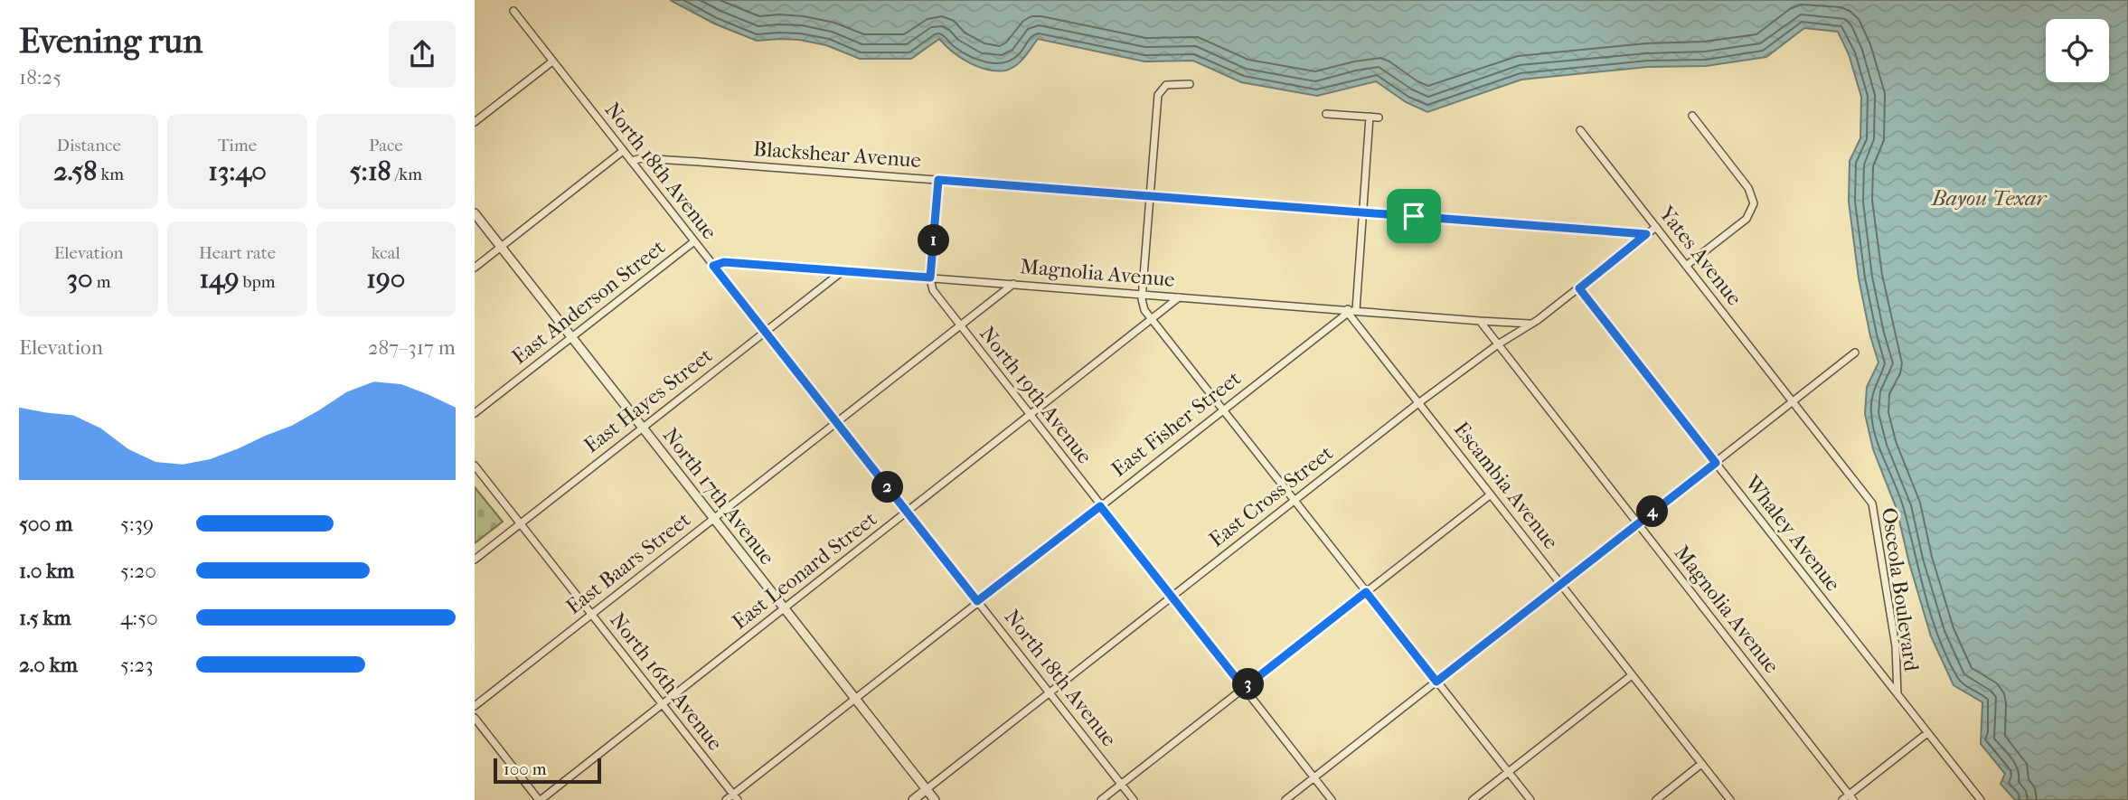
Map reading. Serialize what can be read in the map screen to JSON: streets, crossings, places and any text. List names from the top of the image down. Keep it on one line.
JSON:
{"streets":{"street":["Blackshear Avenue","North 18th Avenue","Yates Avenue","Magnolia Avenue","East Anderson Street","North 19th Avenue","East Hayes Street","East Fisher Street","Escambia Avenue","North 17th Avenue","East Cross Street","Whaley Avenue","East Baars Street","East Leonard Street","Osceola Boulevard","North 16th Avenue"]},"crossings":[["Blackshear Avenue","North 18th Avenue"],["Blackshear Avenue","East Cross Street"],["North 18th Avenue","Magnolia Avenue"],["North 18th Avenue","East Anderson Street"],["North 18th Avenue","East Hayes Street"],["North 18th Avenue","East Fisher Street"],["North 18th Avenue","East Cross Street"],["North 18th Avenue","East Baars Street"],["North 18th Avenue","East Leonard Street"],["Yates Avenue","East Cross Street"],["Yates Avenue","Osceola Boulevard"],["Magnolia Avenue","North 19th Avenue"],["Magnolia Avenue","East Hayes Street"],["Magnolia Avenue","East Fisher Street"],["Magnolia Avenue","Escambia Avenue"],["Magnolia Avenue","East Cross Street"],["Magnolia Avenue","East Baars Street"],["Magnolia Avenue","East Leonard Street"],["East Anderson Street","North 17th Avenue"],["North 19th Avenue","East Fisher Street"],["North 19th Avenue","East Cross Street"],["North 19th Avenue","East Baars Street"],["North 19th Avenue","East Leonard Street"],["East Hayes Street","North 17th Avenue"],["East Hayes Street","North 16th Avenue"],["East Fisher Street","Escambia Avenue"],["East Fisher Street","North 17th Avenue"],["East Fisher Street","North 16th Avenue"],["Escambia Avenue","East Cross Street"],["North 17th Avenue","East Cross Street"],["North 17th Avenue","East Baars Street"],["North 17th Avenue","East Leonard Street"],["East Cross Street","Whaley Avenue"],["Whaley Avenue","Osceola Boulevard"],["East Baars Street","North 16th Avenue"],["East Leonard Street","North 16th Avenue"]],"water":["Bayou Texar"],"scale_bar":"100 m","page":{"heading":["Evening run","18:25"],"stats":[["Distance","2.58 km"],["Time","13:40"],["Pace","5:18 /km"],["Elevation","30 m"],["Heart rate","149 bpm"],["kcal","190"]],"pins":["1","2","4","3"],"chart":["Elevation","287–317 m"],"list":[{"name":"500 m","note":"5:39"},{"name":"1.0 km","note":"5:20"},{"name":"1.5 km","note":"4:50"},{"name":"2.0 km","note":"5:23"}],"scale":"100 m"}}
